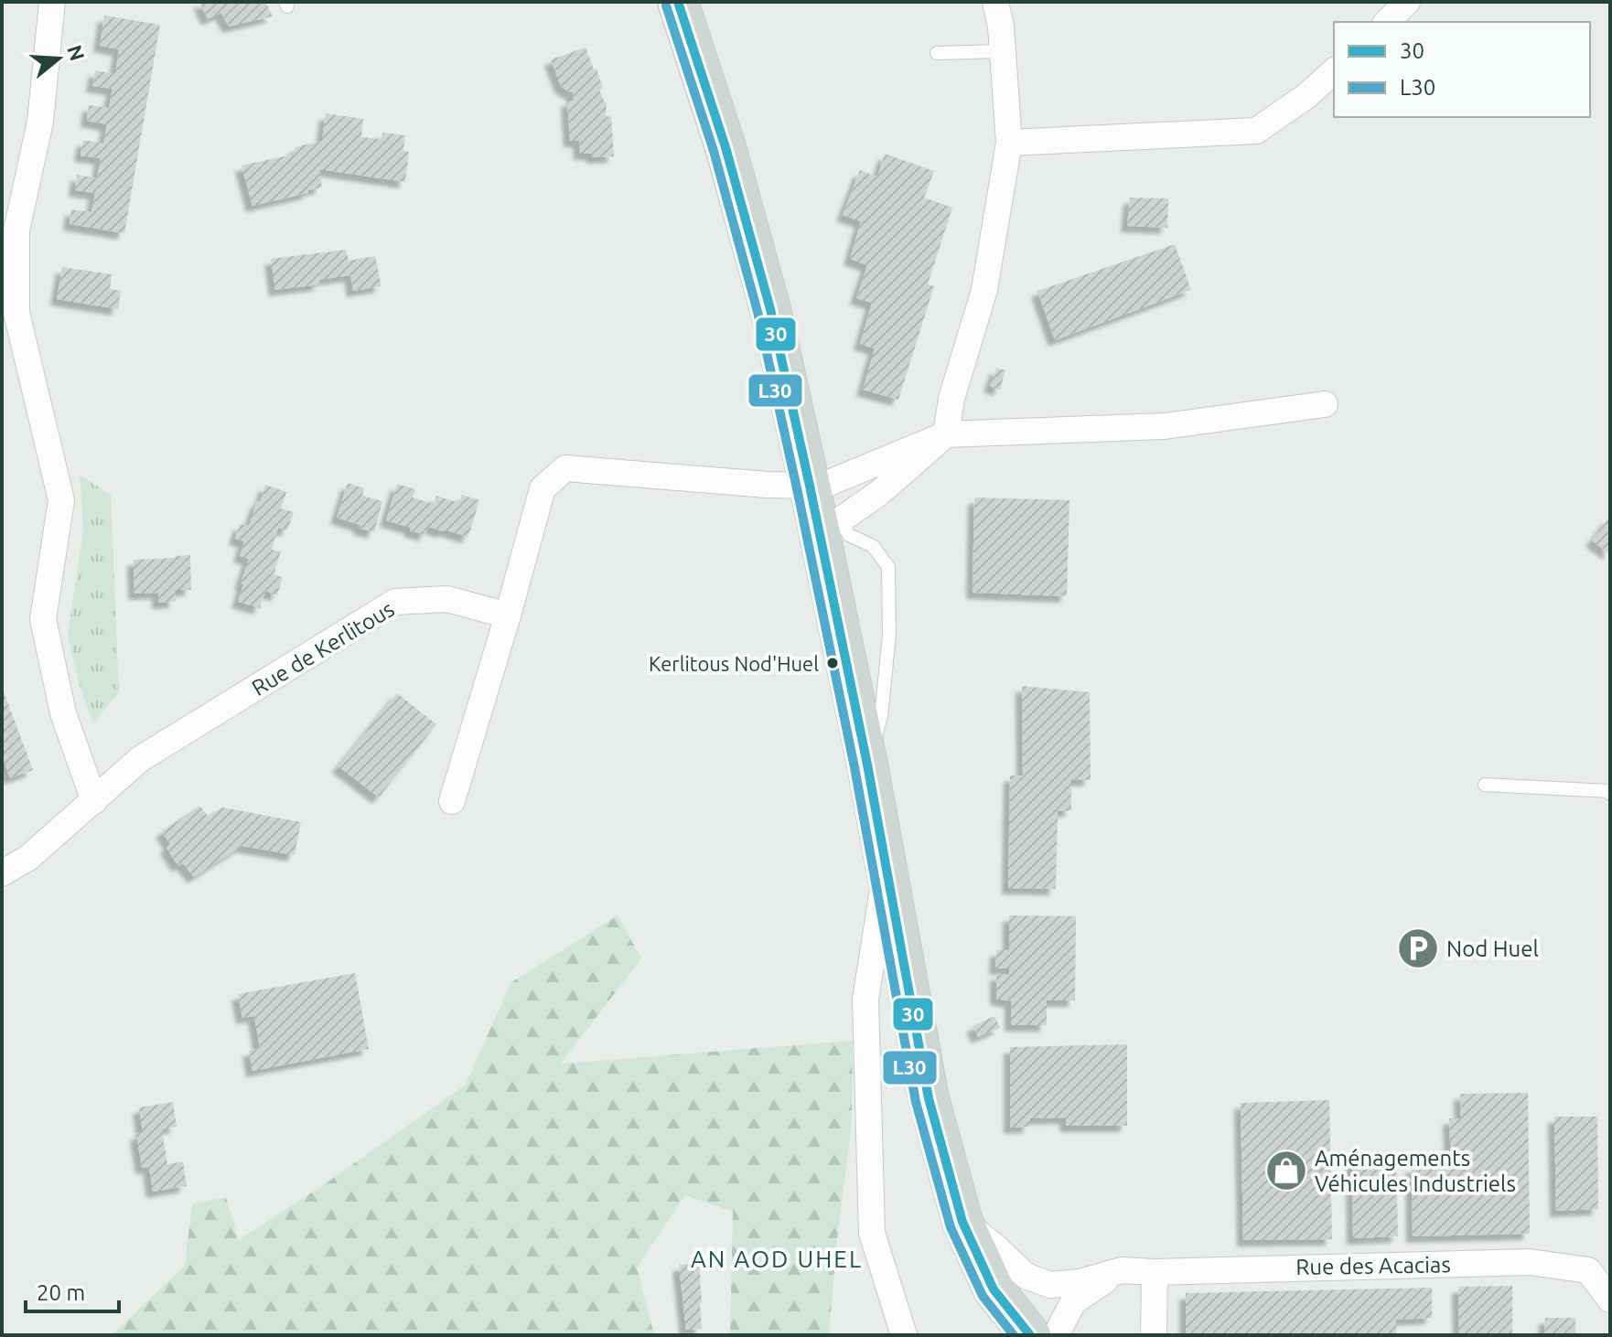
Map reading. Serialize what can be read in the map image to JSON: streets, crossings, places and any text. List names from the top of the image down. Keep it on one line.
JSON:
{"streets":{"street":["Rue de Kerlitous","Rue des Acacias"]},"districts":["AN AOD UHEL"],"places":{"other":["Kerlitous Nod'Huel"],"parking":["Nod Huel"],"shop":["Aménagements Véhicules Industriels"]},"lines":["transit line 30","transit line L30"],"legend":["30","L30"],"scale_bar":"20 m","north":"right"}
